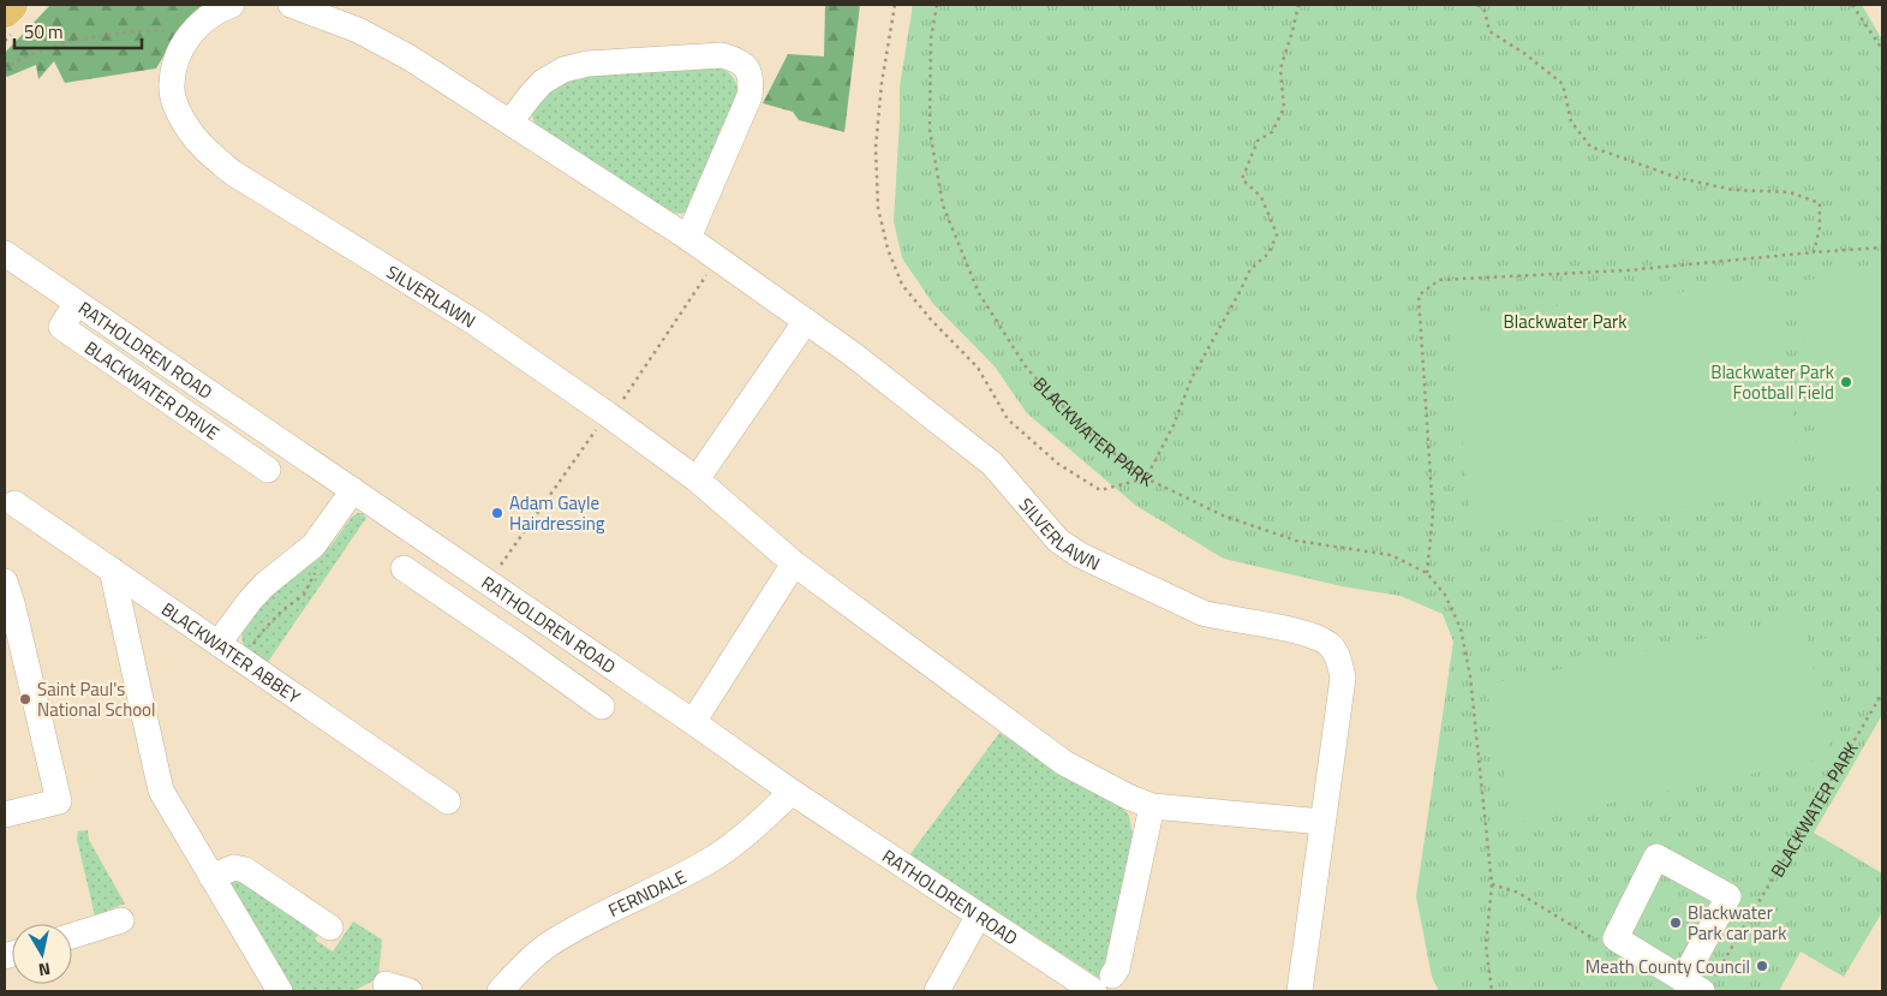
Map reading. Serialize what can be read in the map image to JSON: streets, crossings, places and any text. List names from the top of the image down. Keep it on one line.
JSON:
{"streets":{"street":["SILVERLAWN","RATHOLDREN ROAD","BLACKWATER DRIVE","BLACKWATER ABBEY","FERNDALE"],"path":["BLACKWATER PARK"]},"crossings":[["RATHOLDREN ROAD","BLACKWATER DRIVE"],["RATHOLDREN ROAD","FERNDALE"]],"parks":["Blackwater Park"],"places":["Blackwater Park Football Field","Adam Gayle Hairdressing","Saint Paul's National School","Blackwater Park car park","Meath County Council"],"scale_bar":"50 m","north":"bottom"}
